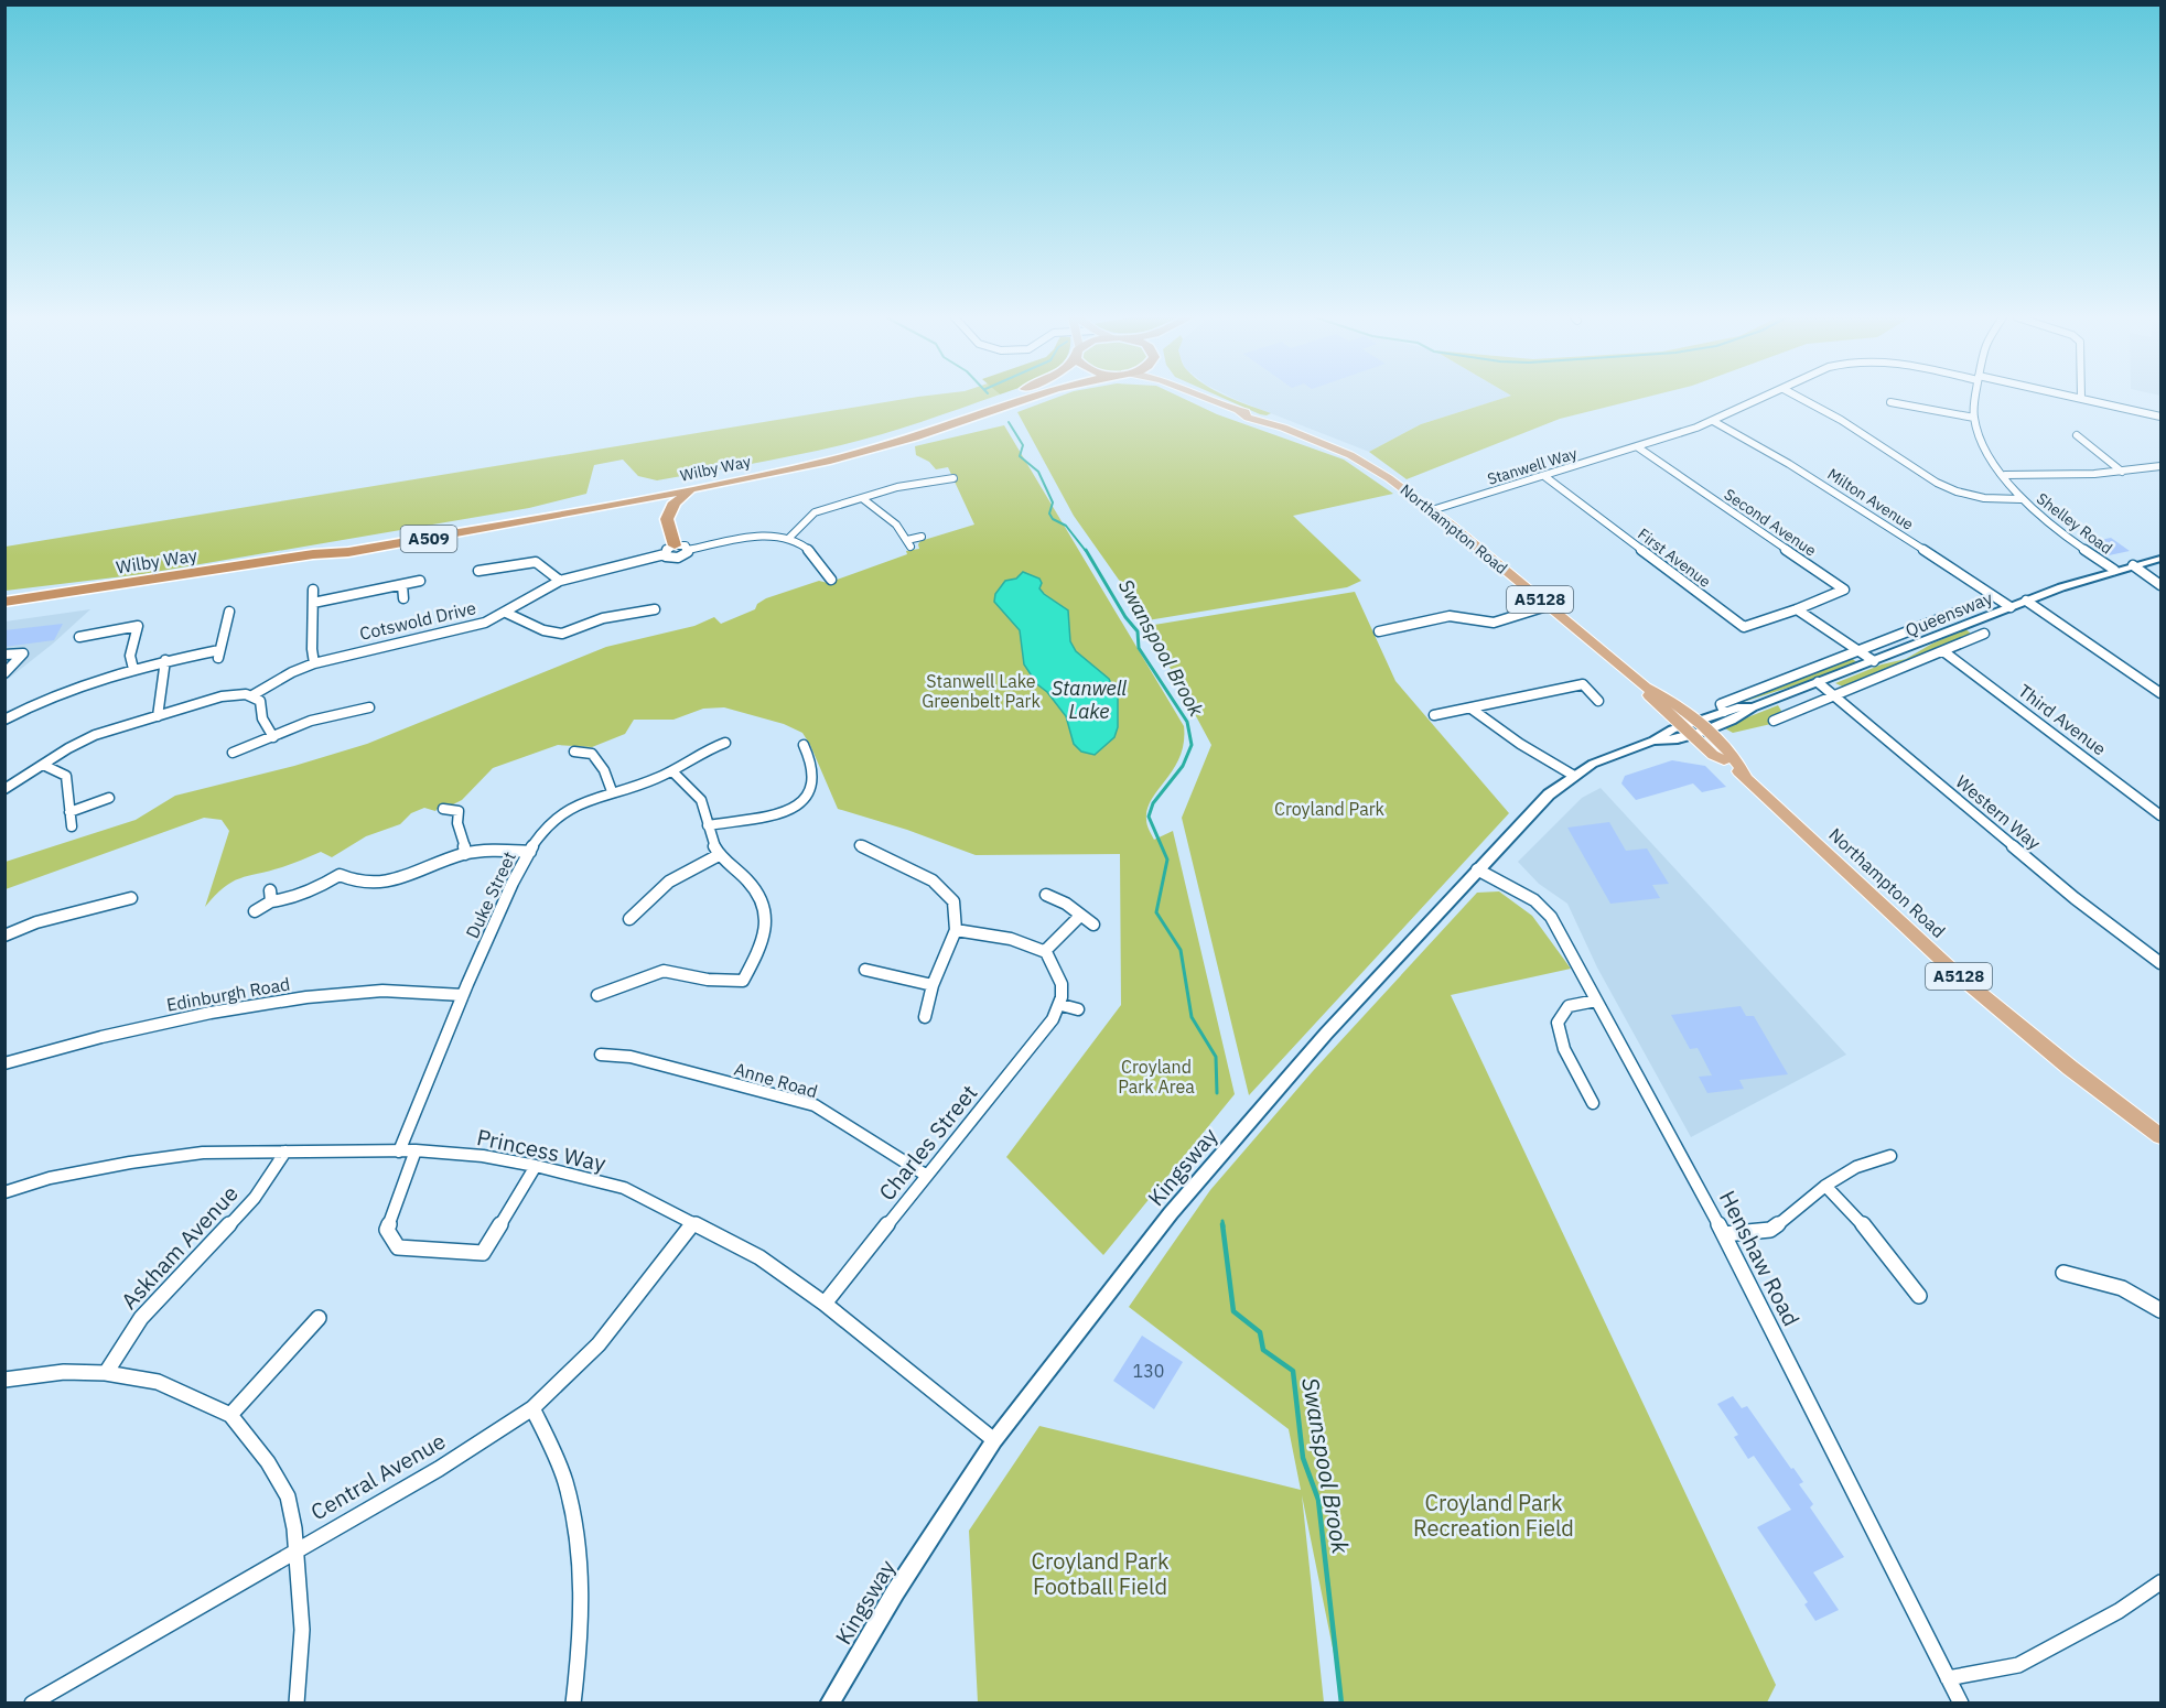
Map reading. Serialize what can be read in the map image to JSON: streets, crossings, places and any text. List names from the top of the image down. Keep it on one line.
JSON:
{"streets":{"highway":["Wilby Way","A509"],"main road":["Northampton Road","A5128"],"street":["Stanwell Way","Milton Avenue","Second Avenue","Shelley Road","First Avenue","Queensway","Cotswold Drive","Third Avenue","Western Way","Duke Street","Edinburgh Road","Anne Road","Charles Street","Princess Way","Kingsway","Askham Avenue","Henshaw Road","Central Avenue"]},"crossings":[["Stanwell Way","Milton Avenue"],["Stanwell Way","Second Avenue"],["Stanwell Way","Northampton Road"],["Stanwell Way","First Avenue"],["Milton Avenue","Queensway"],["Second Avenue","First Avenue"],["Shelley Road","Queensway"],["Northampton Road","Queensway"],["Northampton Road","Kingsway"],["Queensway","Western Way"],["Queensway","Kingsway"],["Duke Street","Edinburgh Road"],["Duke Street","Princess Way"],["Anne Road","Charles Street"],["Charles Street","Princess Way"],["Princess Way","Kingsway"],["Princess Way","Askham Avenue"],["Princess Way","Central Avenue"],["Kingsway","Henshaw Road"]],"water":["Swanspool Brook","Stanwell Lake"],"parks":["Stanwell Lake Greenbelt Park","Croyland Park","Croyland Park Area","Croyland Park Recreation Field","Croyland Park Football Field"],"house_numbers":["130"]}
